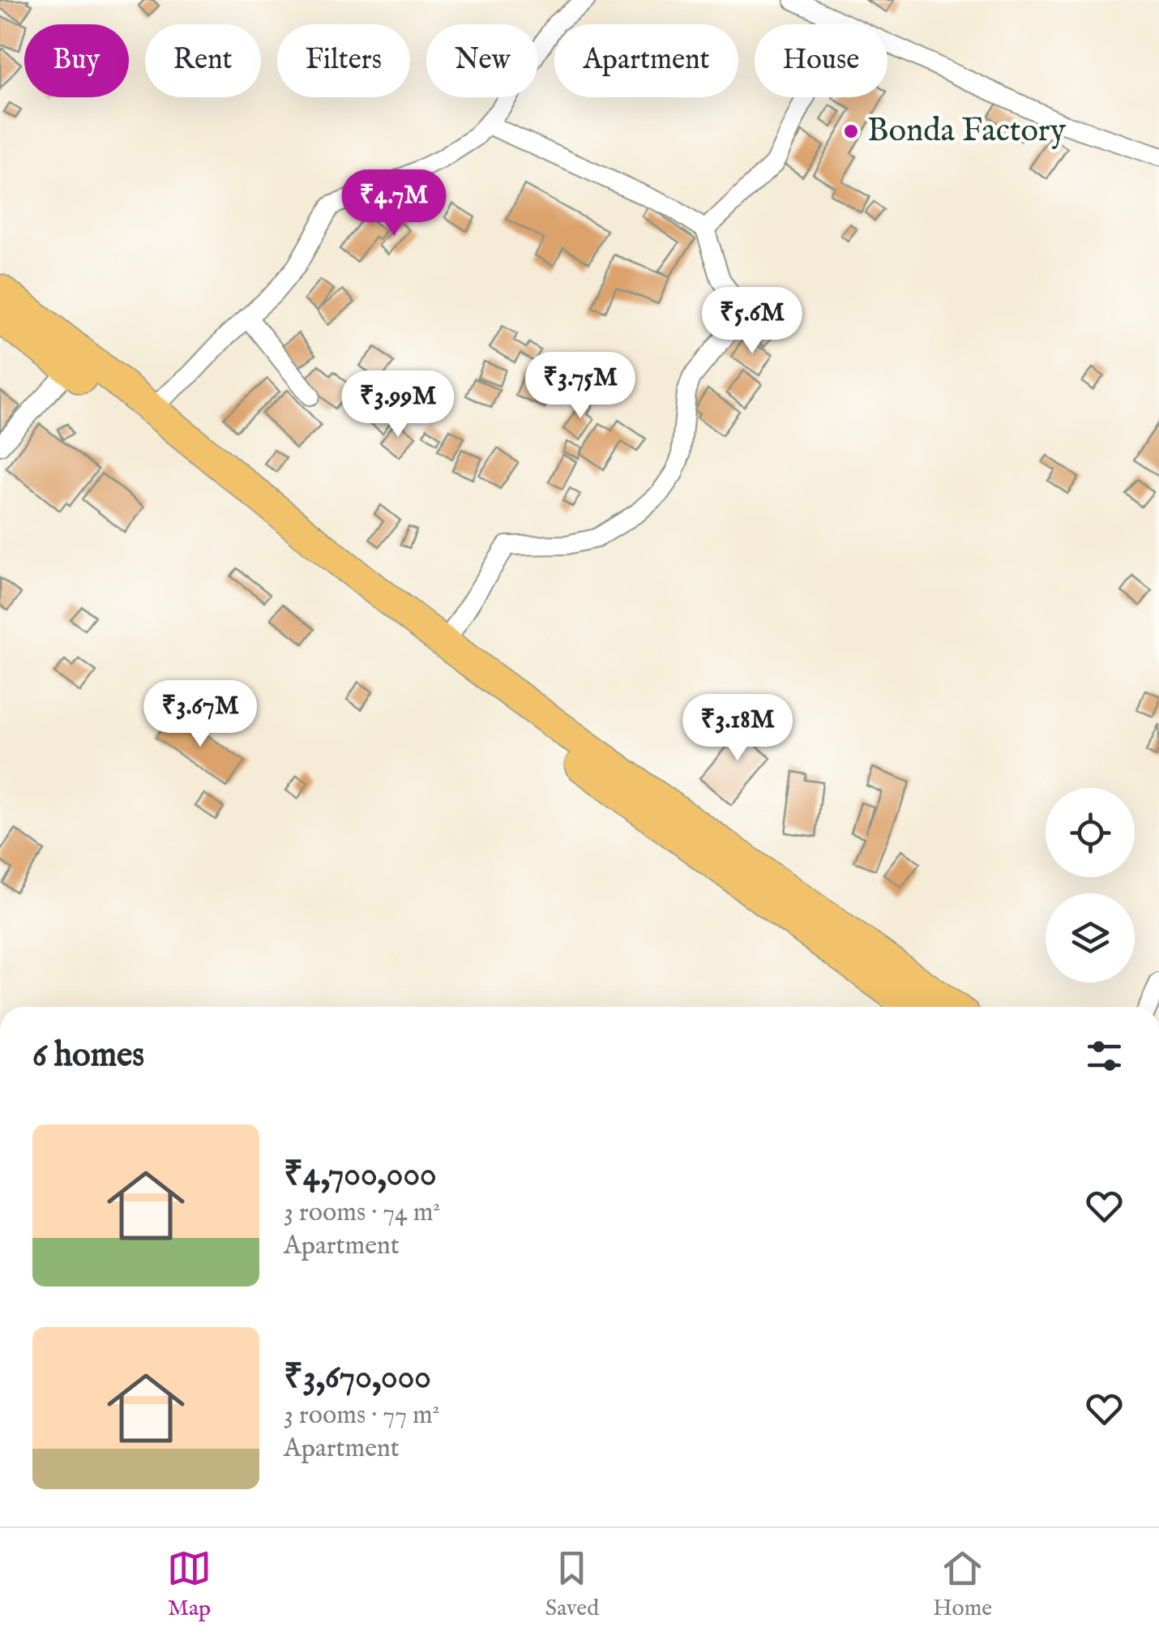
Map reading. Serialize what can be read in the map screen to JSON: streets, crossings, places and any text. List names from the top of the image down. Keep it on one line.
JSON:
{"places":["Bonda Factory"],"page":{"chip":["Buy","Rent","Filters","New","Apartment","House"],"price":["₹4.7M","₹5.6M","₹3.75M","₹3.99M","₹3.67M","₹3.18M"],"heading":"6 homes","list":[{"name":"₹4,700,000","note":"3 rooms · 74 m² · Apartment"},{"name":"₹3,670,000","note":"3 rooms · 77 m² · Apartment"}],"tabs":["Map","Saved","Home"]}}
